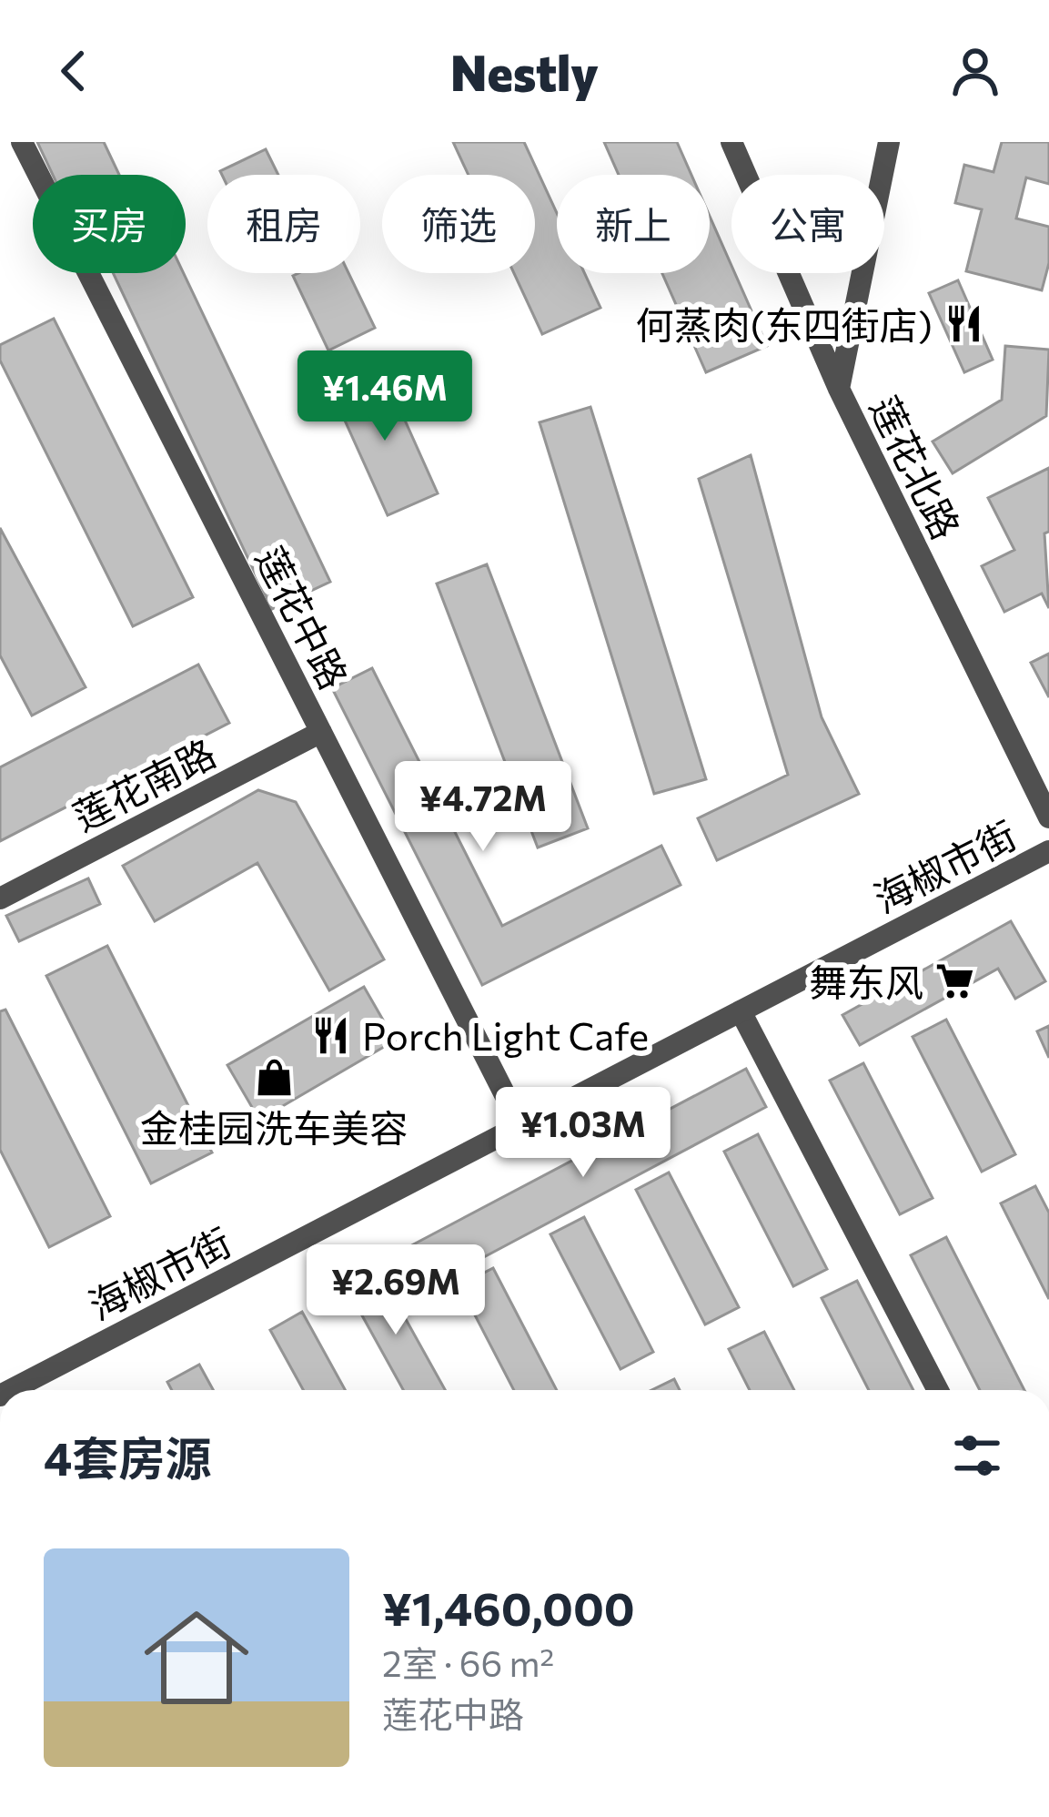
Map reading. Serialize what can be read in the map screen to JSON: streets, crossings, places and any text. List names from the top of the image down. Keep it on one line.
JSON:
{"streets":{"street":["莲花北路","莲花中路","莲花南路","海椒市街"]},"crossings":[["莲花中路","莲花南路"],["莲花中路","海椒市街"]],"places":{"restaurant":["何蒸肉(东四街店)","Porch Light Cafe"],"supermarket":["舞东风"],"shop":["金桂园洗车美容"]},"page":{"header":"Nestly","chip":["买房","租房","筛选","新上","公寓"],"price":["¥1.46M","¥4.72M","¥1.03M","¥2.69M"],"heading":"4套房源","list":[{"name":"¥1,460,000","note":"2室 · 66 m² · 莲花中路"}]}}
